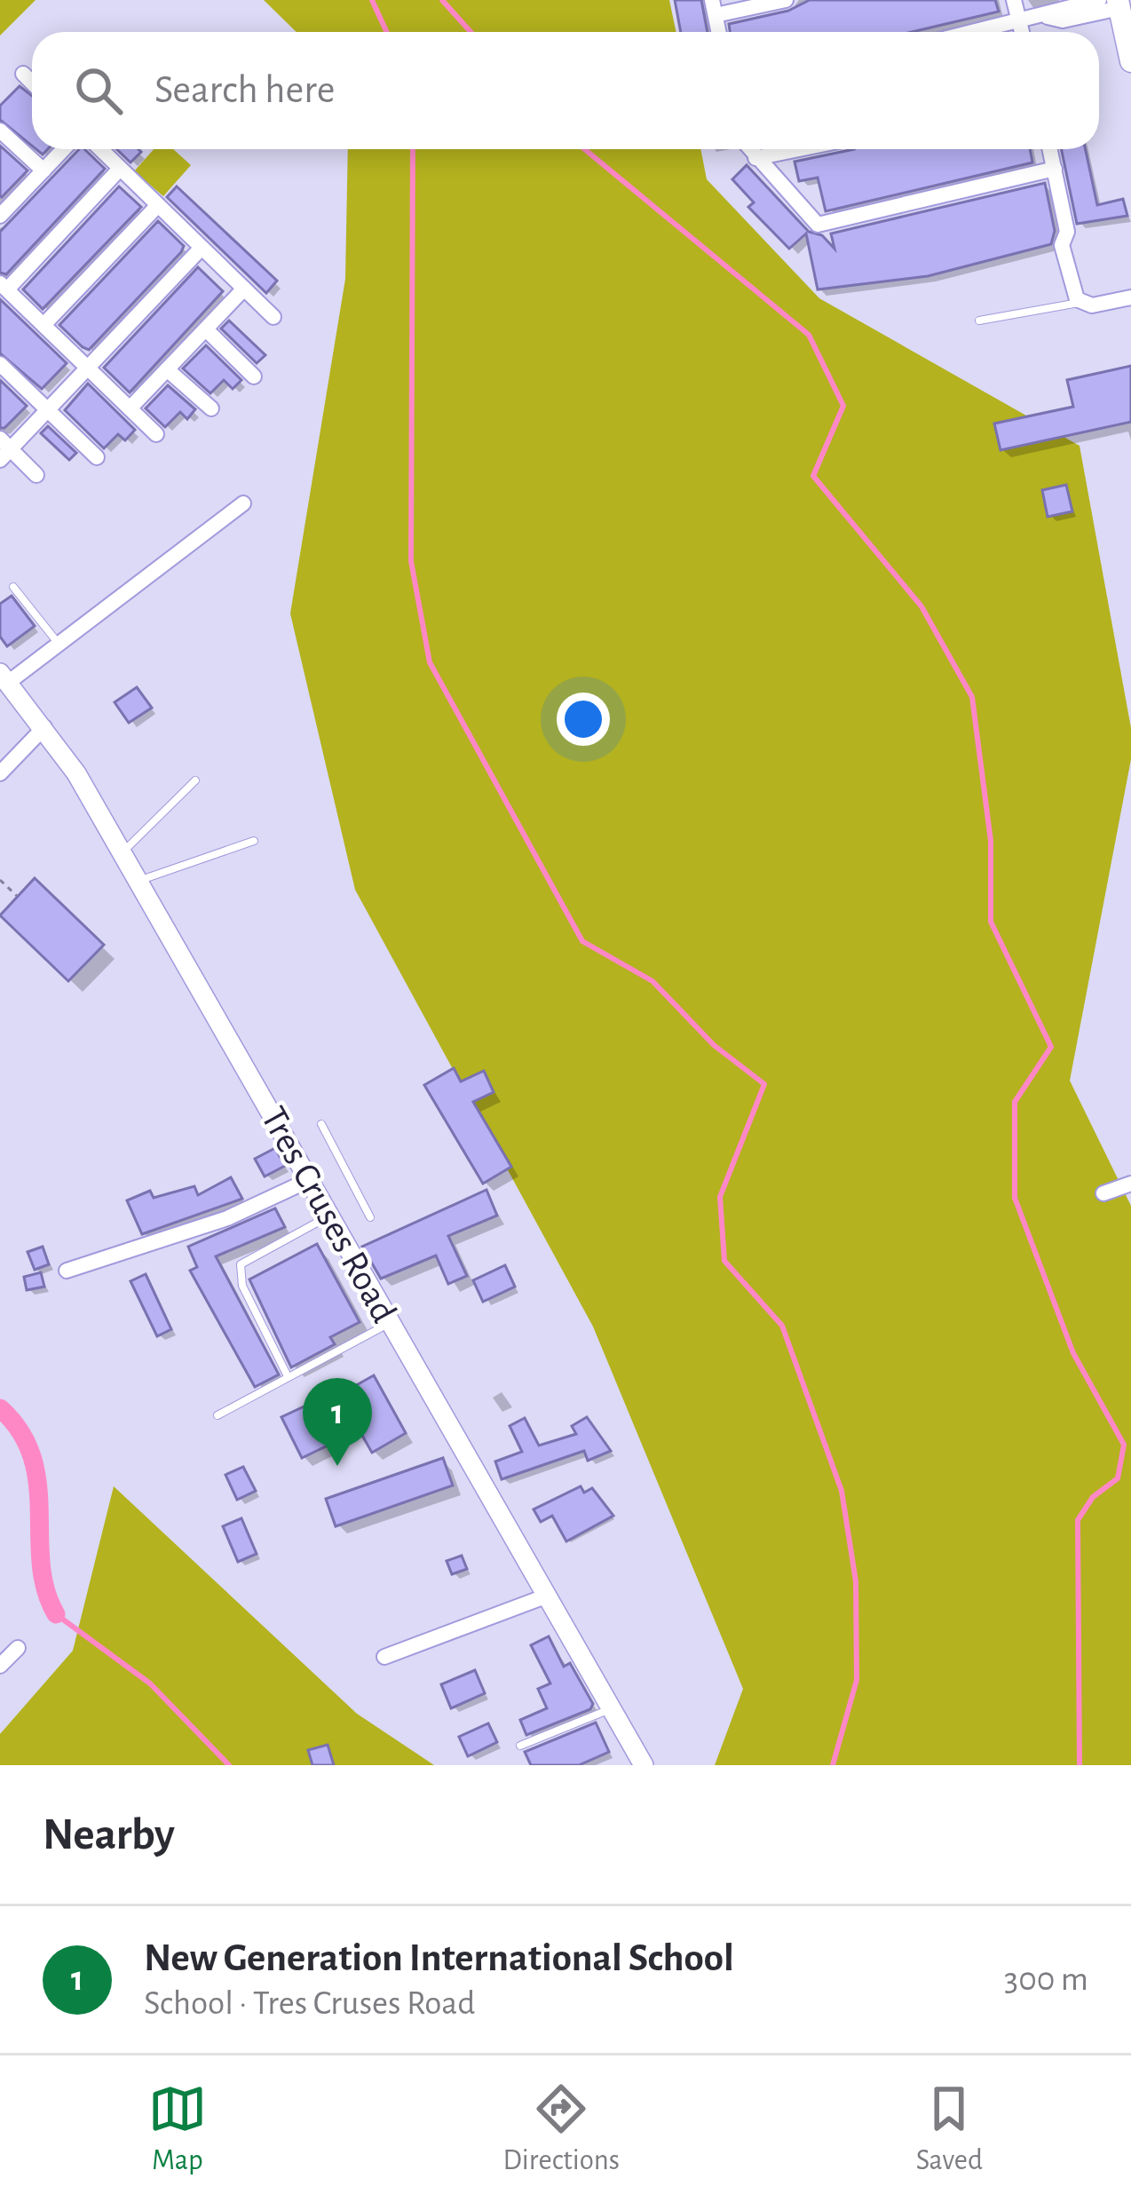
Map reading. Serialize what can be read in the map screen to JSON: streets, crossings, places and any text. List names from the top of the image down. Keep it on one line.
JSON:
{"streets":{"main road":["Tres Cruses Road"]},"page":{"search":"Search here","pins":"1","heading":"Nearby","list":[{"mark":"1","name":"New Generation International School","note":"School · Tres Cruses Road","value":"300 m"}],"nav":["Map","Directions","Saved"]}}
